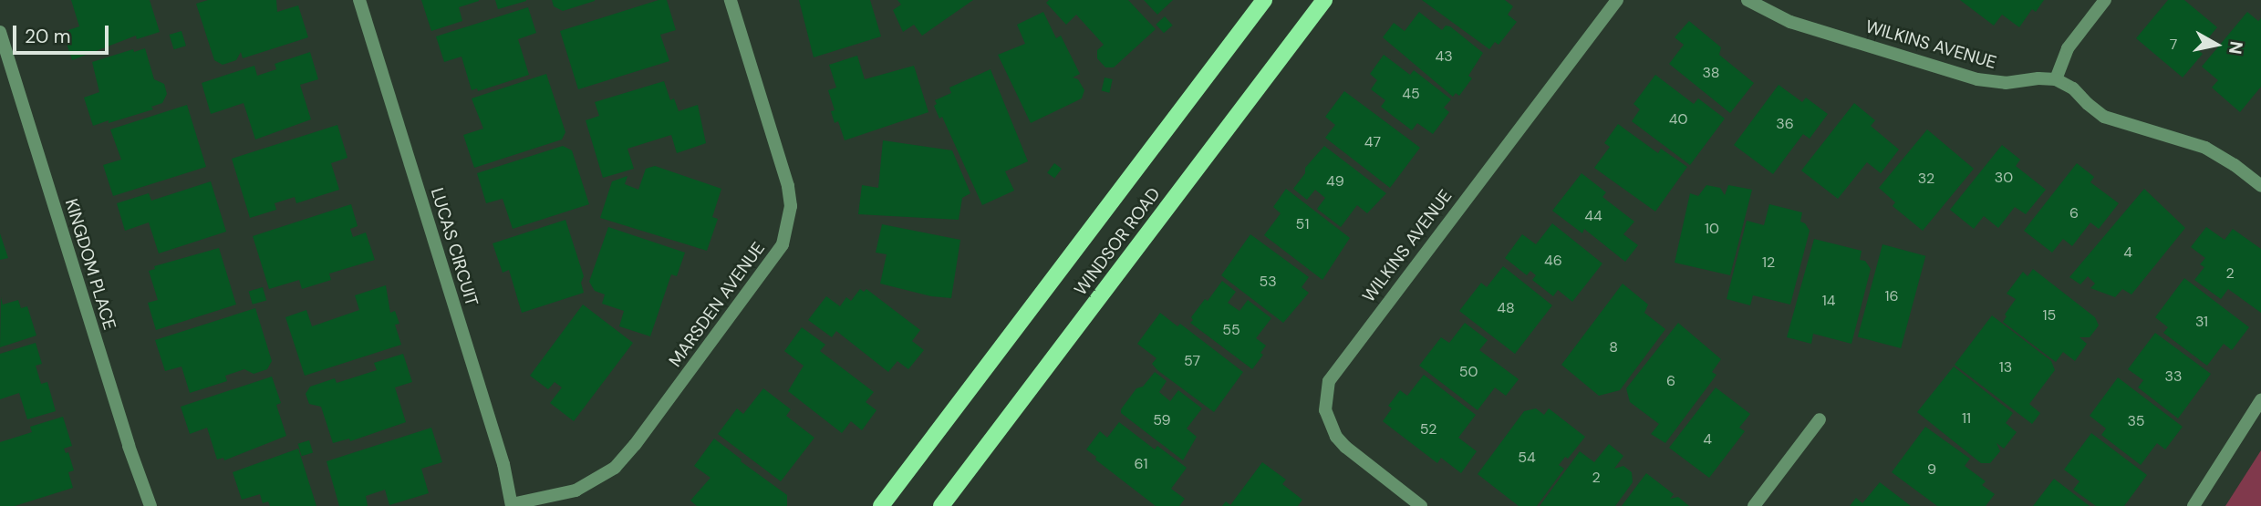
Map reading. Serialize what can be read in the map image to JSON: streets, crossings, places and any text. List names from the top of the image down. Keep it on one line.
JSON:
{"streets":{"main road":["WINDSOR ROAD"],"street":["WILKINS AVENUE","LUCAS CIRCUIT","KINGDOM PLACE","MARSDEN AVENUE"]},"crossings":[["LUCAS CIRCUIT","MARSDEN AVENUE"]],"house_numbers":["7","43","38","45","40","36","47","30","32","49","6","44","51","10","4","46","12","2","53","16","14","48","15","31","55","8","57","13","50","33","6","11","59","35","52","4","54","61","9","2"],"scale_bar":"20 m","north":"right"}
